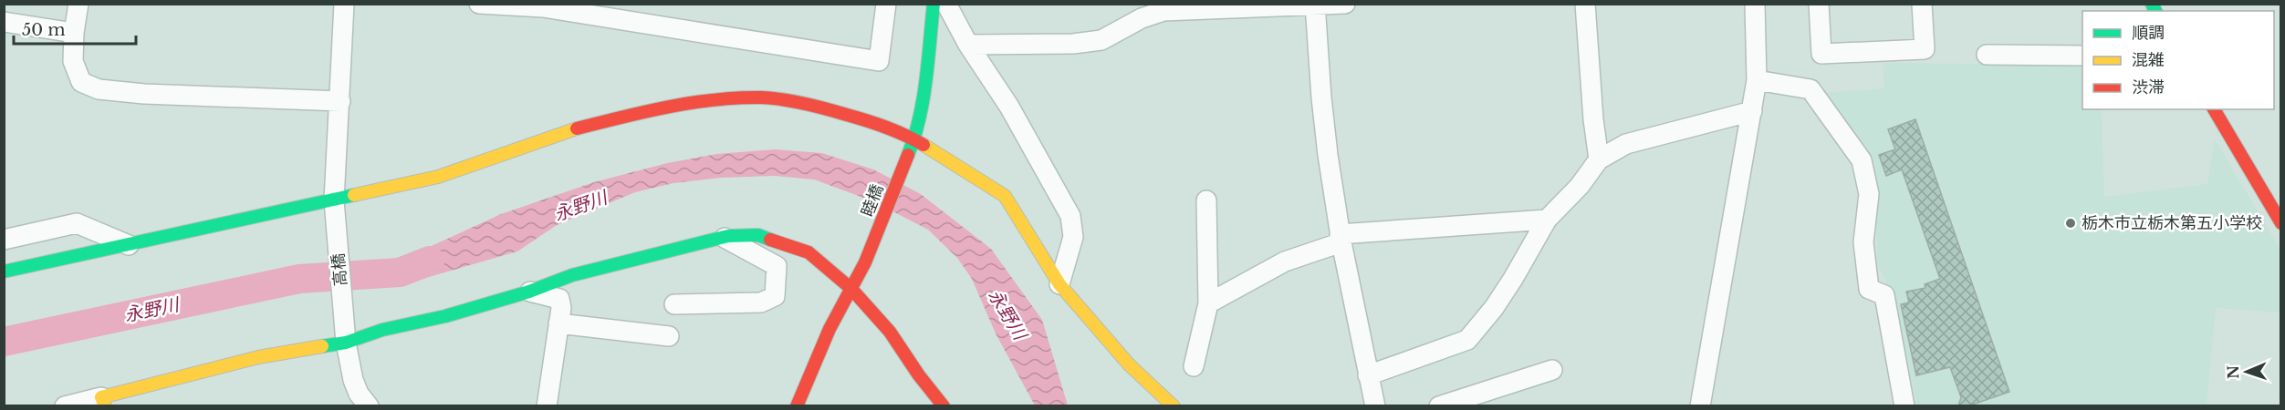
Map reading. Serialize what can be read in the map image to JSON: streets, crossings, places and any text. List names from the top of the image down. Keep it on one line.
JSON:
{"streets":{"street":["睦橋","高橋"]},"water":["永野川"],"places":["栃木市立栃木第五小学校"],"legend":["順調","混雑","渋滞"],"scale_bar":"50 m","north":"left"}
